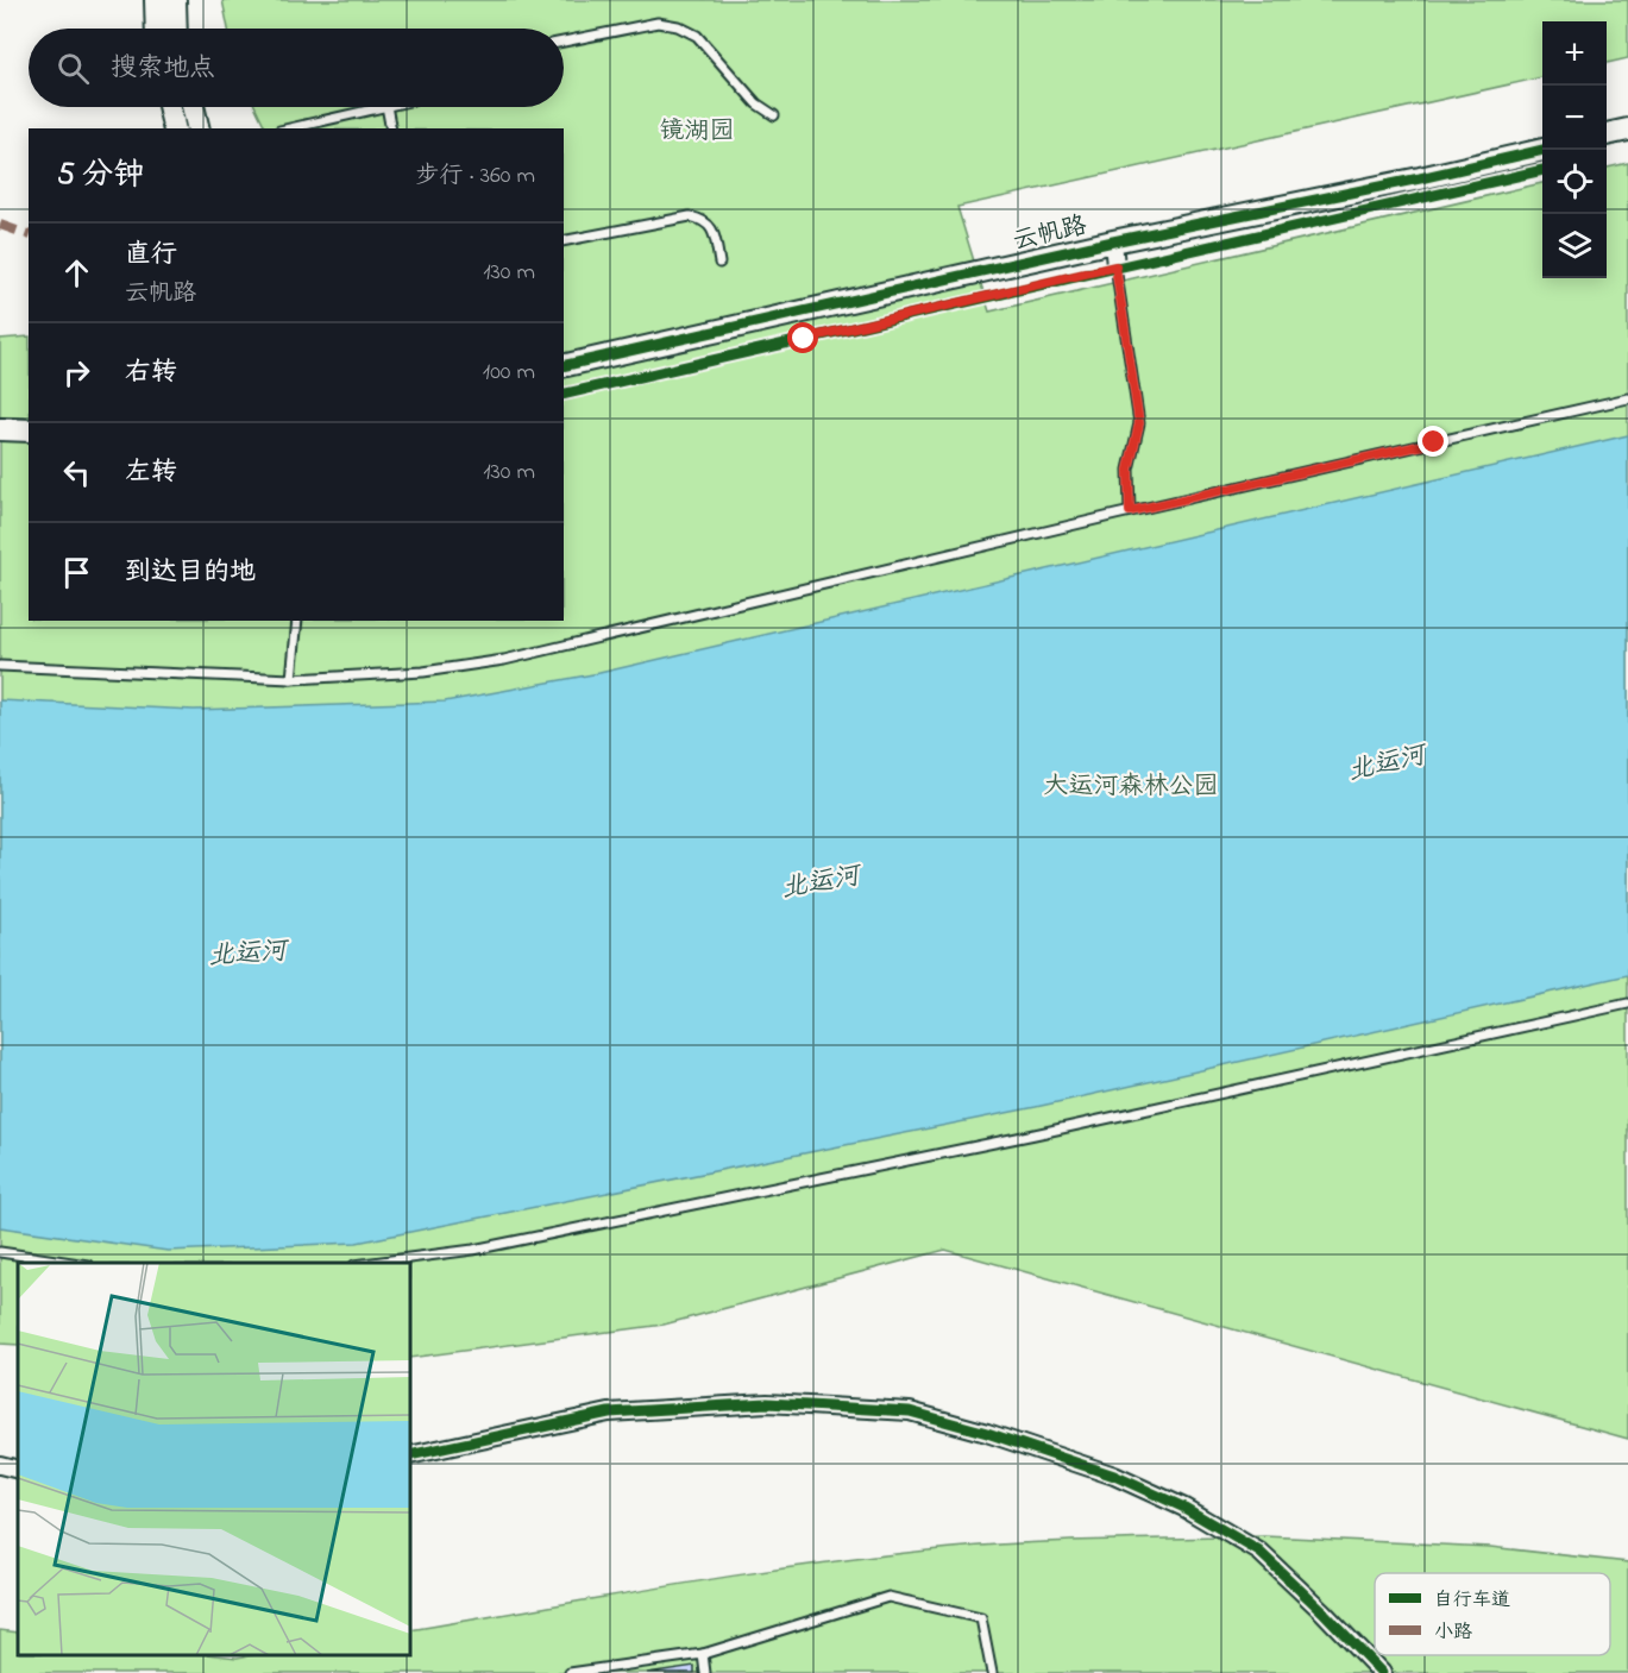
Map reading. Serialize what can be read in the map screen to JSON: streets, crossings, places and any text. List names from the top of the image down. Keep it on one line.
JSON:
{"streets":{"street":["云帆路"]},"water":["北运河"],"parks":["镜湖园","大运河森林公园"],"legend":["自行车道","小路"],"page":{"map_buttons":["+","−"],"search":"搜索地点","heading":["5 分钟","步行 · 360 m"],"list":[["直行","云帆路","130 m"],["右转","100 m"],["左转","130 m"],"到达目的地"]}}
